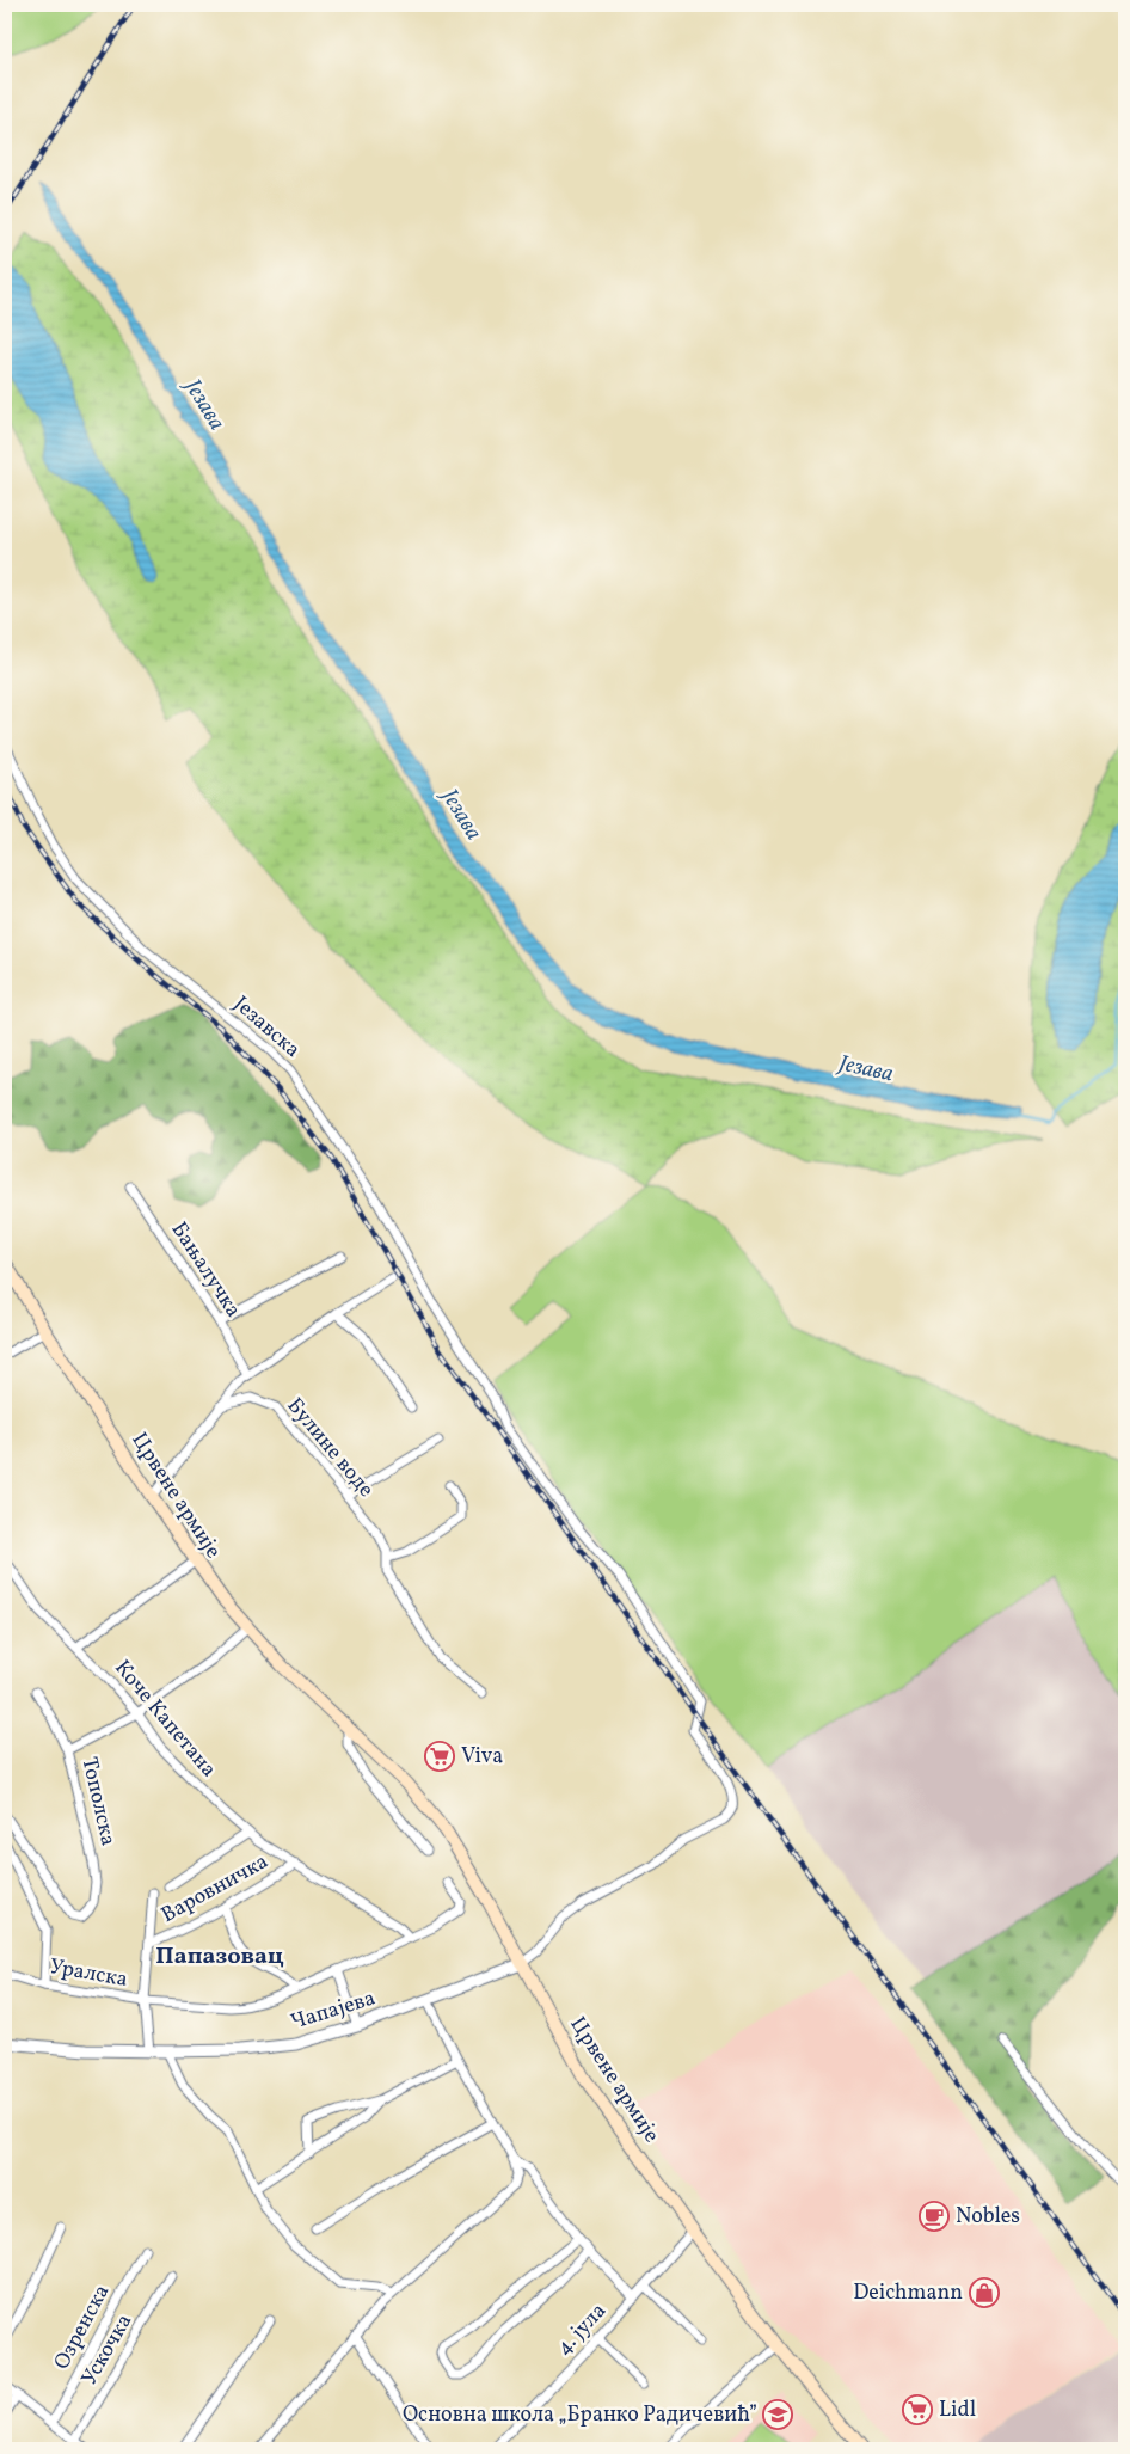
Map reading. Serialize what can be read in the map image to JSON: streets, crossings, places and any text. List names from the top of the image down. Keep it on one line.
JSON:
{"streets":{"main road":["Црвене армије"],"street":["Језавска","Бањалучка","Булине воде","Коче Капетана","Тополска","Варовничка","Уралска","Чапајева","Озренска","4. јула","Ускочка"]},"crossings":[["Језавска","Црвене армије"],["Језавска","Чапајева"],["Црвене армије","Чапајева"],["Црвене армије","4. јула"],["Коче Капетана","Варовничка"],["Коче Капетана","Уралска"]],"districts":["Папазовац"],"water":["Језава"],"places":{"supermarket":["Viva","Lidl"],"cafe":["Nobles"],"shop":["Deichmann"],"school or university":["Основна школа „Бранко Радичевић”"]}}
